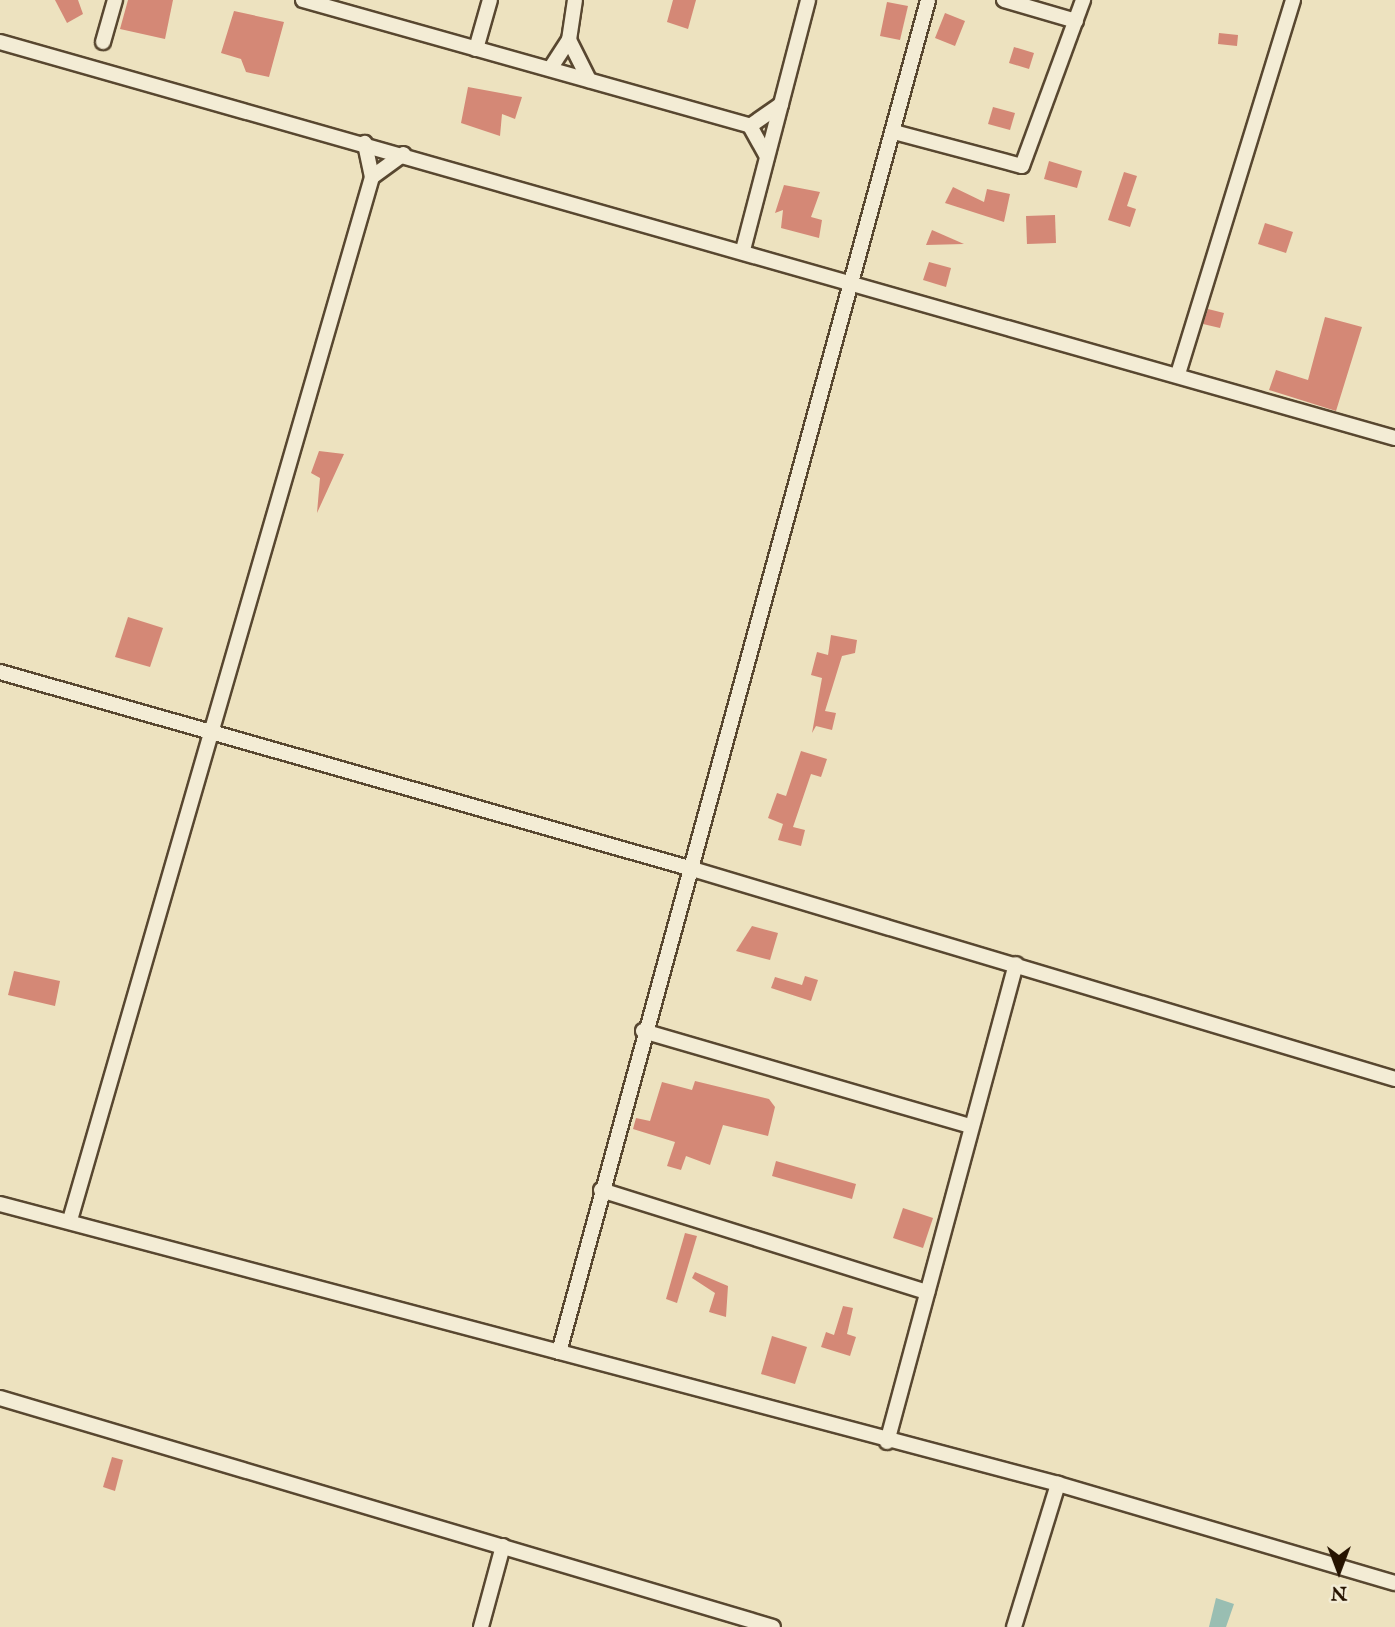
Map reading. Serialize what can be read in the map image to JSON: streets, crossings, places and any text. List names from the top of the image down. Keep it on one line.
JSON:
{"north":"bottom"}
